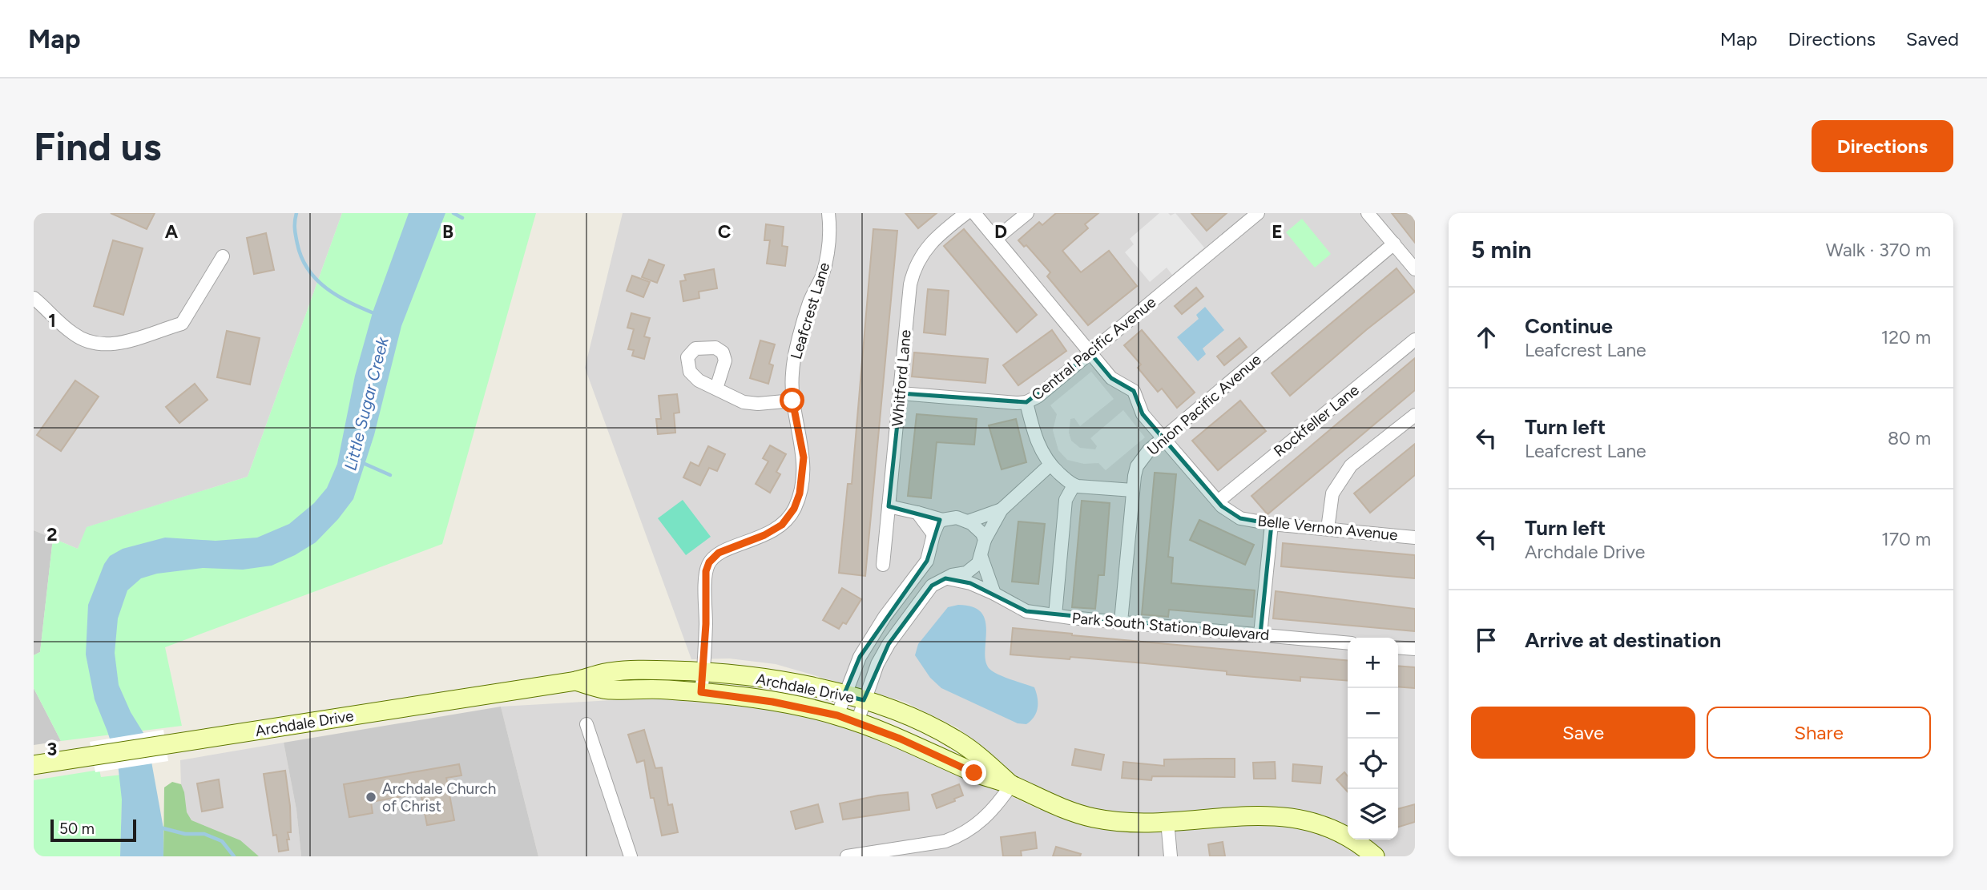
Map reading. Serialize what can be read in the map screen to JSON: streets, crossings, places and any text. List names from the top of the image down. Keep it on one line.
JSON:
{"streets":{"street":["Leafcrest Lane","Central Pacific Avenue","Whitford Lane","Union Pacific Avenue","Rockfeller Lane","Belle Vernon Avenue","Park South Station Boulevard","Archdale Drive"]},"crossings":[["Leafcrest Lane","Archdale Drive"],["Central Pacific Avenue","Whitford Lane"],["Central Pacific Avenue","Belle Vernon Avenue"],["Union Pacific Avenue","Belle Vernon Avenue"],["Union Pacific Avenue","Park South Station Boulevard"],["Rockfeller Lane","Belle Vernon Avenue"]],"water":["Little Sugar Creek"],"places":["Archdale Church of Christ"],"scale_bar":"50 m","page":{"header":"Map","nav":["Map","Directions","Saved"],"buttons":["Directions",["Save","Share"]],"title":"Find us","heading":["5 min","Walk · 370 m"],"list":[["Continue","Leafcrest Lane","120 m"],["Turn left","Leafcrest Lane","80 m"],["Turn left","Archdale Drive","170 m"],"Arrive at destination"],"map_buttons":["+","−"],"scale":"50 m"},"grid":{"columns":["A","B","C","D","E"],"rows":["1","2","3"]}}
